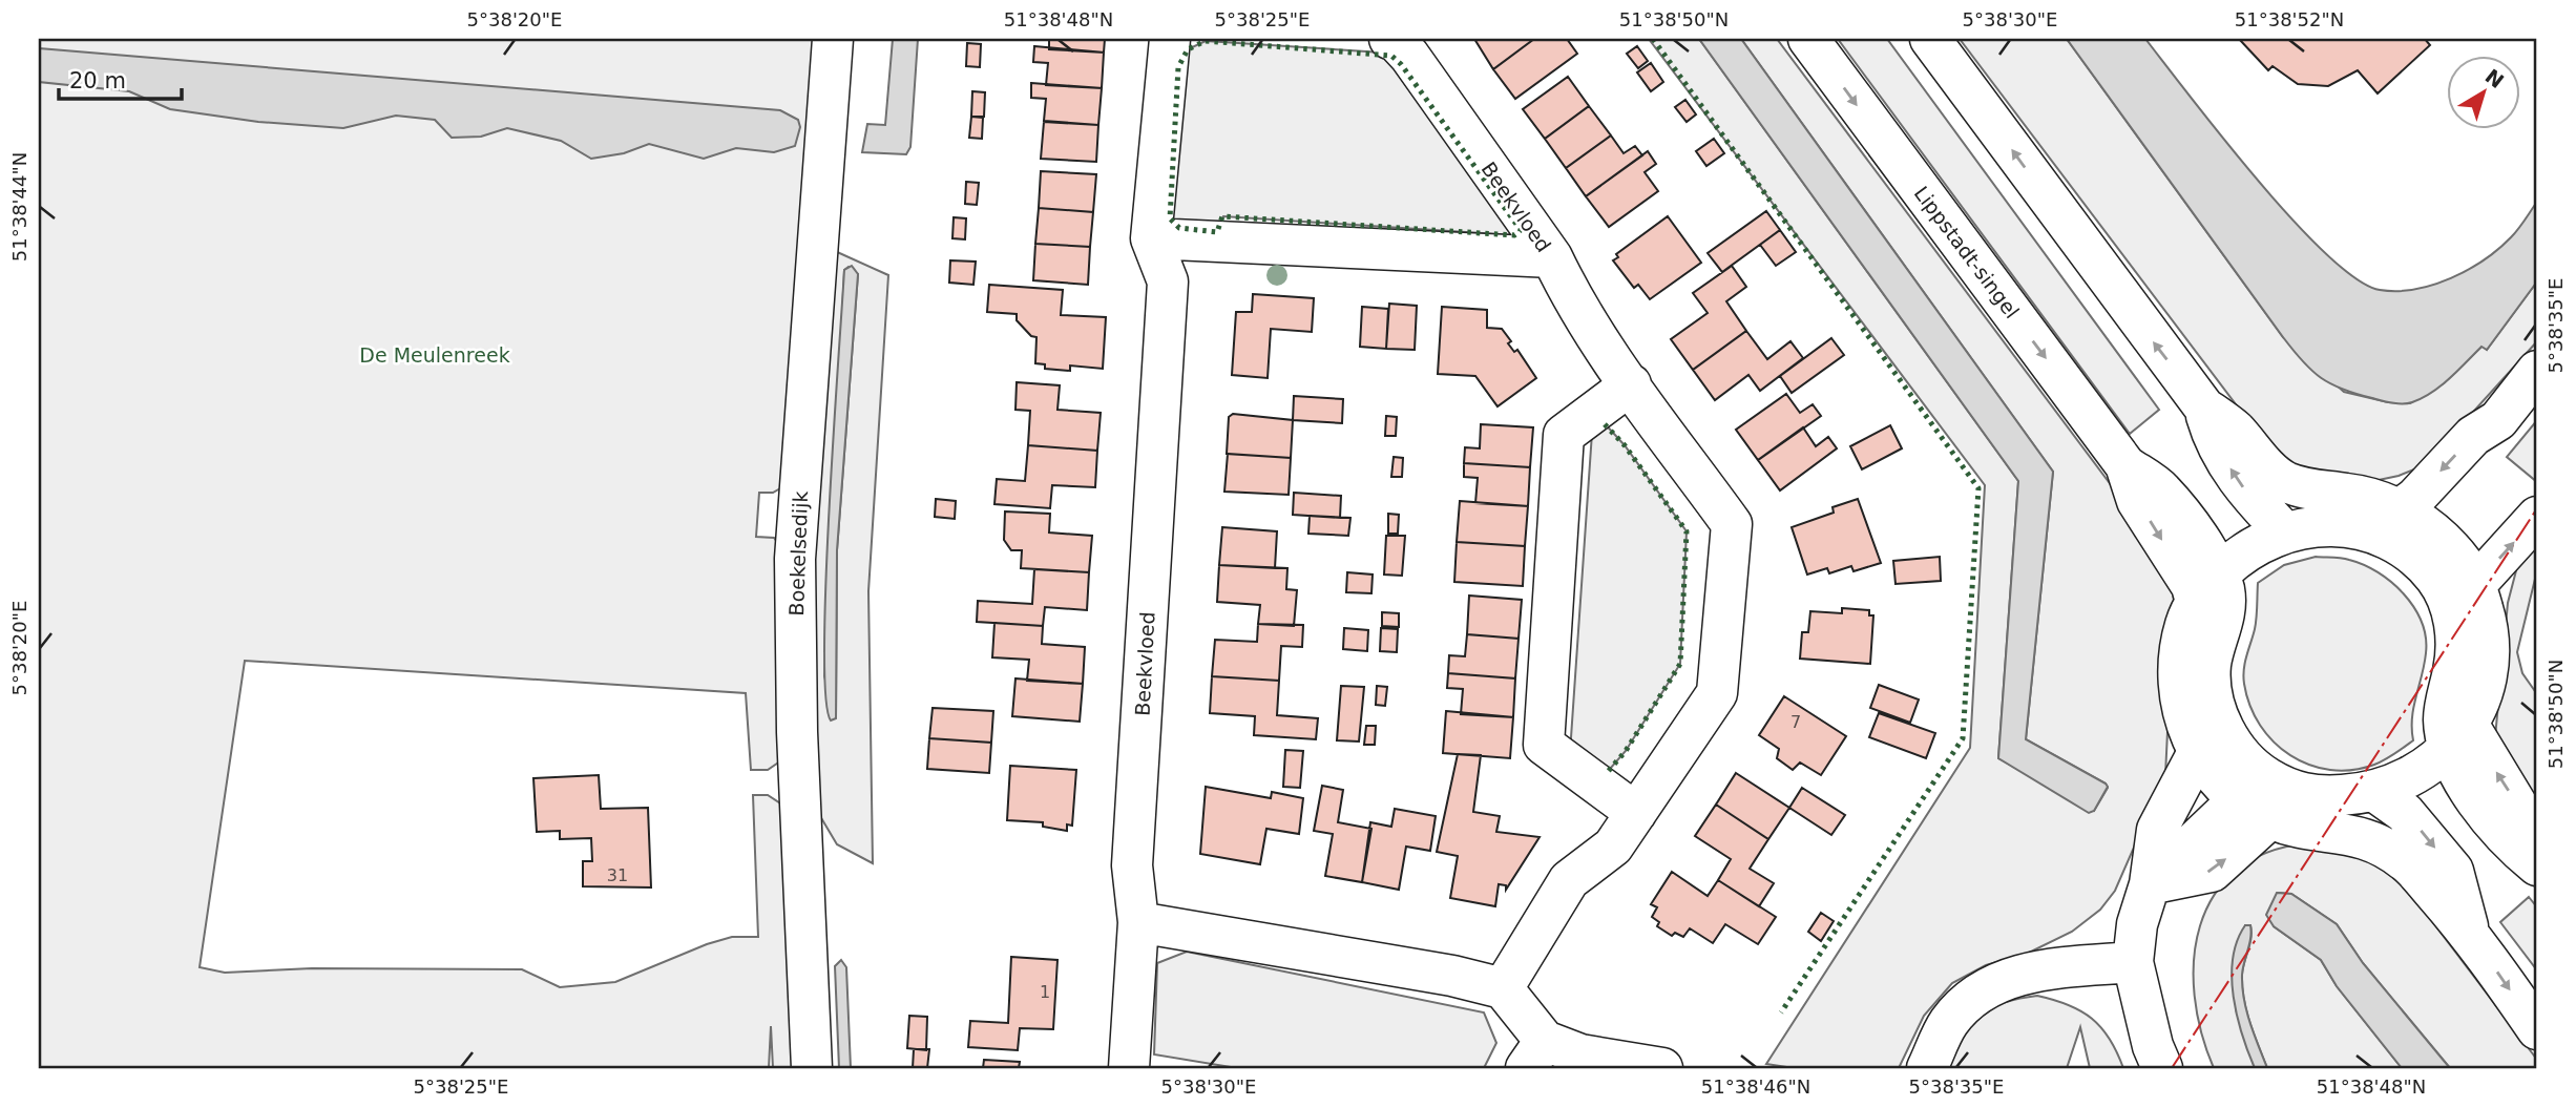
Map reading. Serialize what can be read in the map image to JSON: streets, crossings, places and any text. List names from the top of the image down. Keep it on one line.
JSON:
{"streets":{"street":["Beekvloed","Lippstadt-singel","Boekelsedijk"]},"parks":["De Meulenreek"],"house_numbers":["7","31","1"],"scale_bar":"20 m","north":"top right","coordinates":["5°38'20\"E","51°38'48\"N","5°38'25\"E","51°38'50\"N","5°38'30\"E","51°38'52\"N","51°38'44\"N","5°38'35\"E","51°38'46\"N"]}
